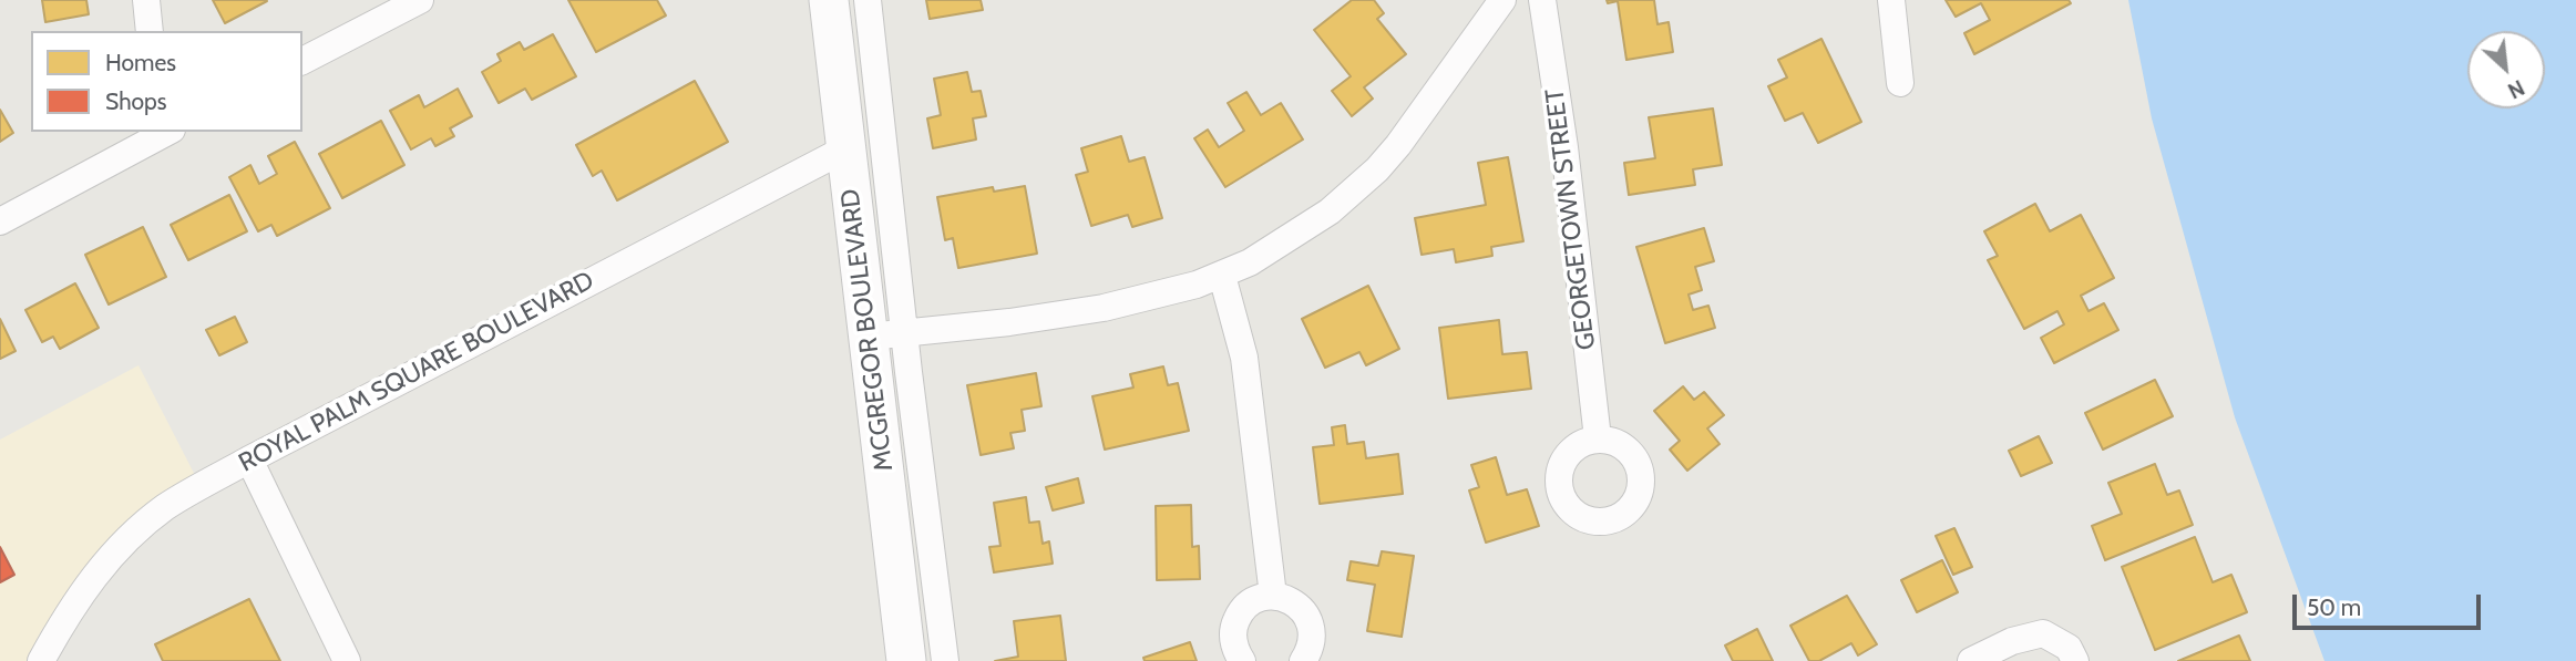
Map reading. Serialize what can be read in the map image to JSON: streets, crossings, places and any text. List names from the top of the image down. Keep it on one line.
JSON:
{"streets":{"main road":["MCGREGOR BOULEVARD"],"street":["GEORGETOWN STREET","ROYAL PALM SQUARE BOULEVARD"]},"crossings":[["MCGREGOR BOULEVARD","ROYAL PALM SQUARE BOULEVARD"]],"legend":["Homes","Shops"],"scale_bar":"50 m","north":"bottom right"}
